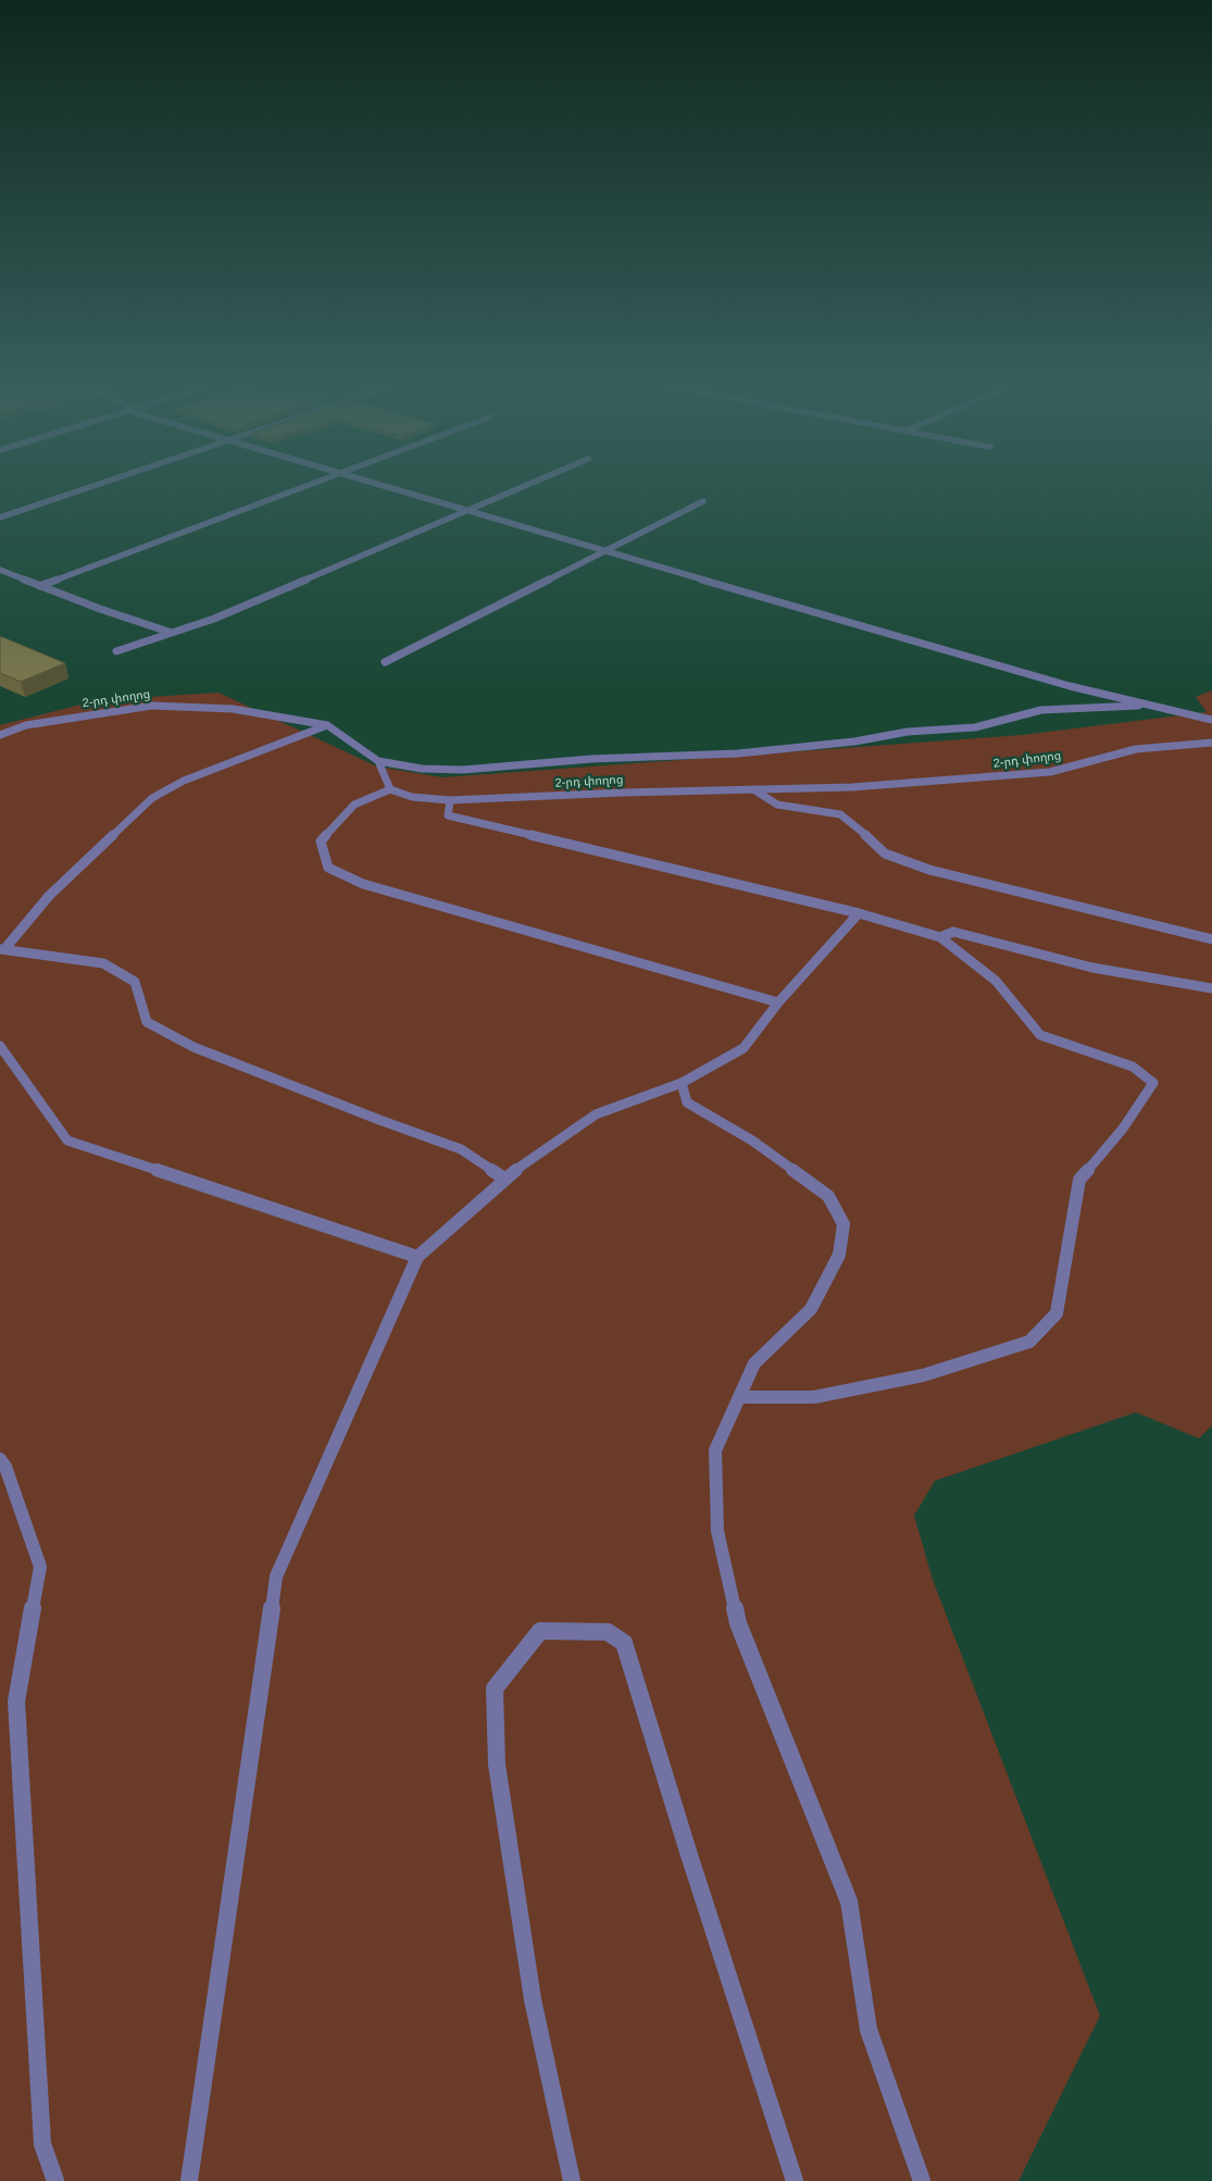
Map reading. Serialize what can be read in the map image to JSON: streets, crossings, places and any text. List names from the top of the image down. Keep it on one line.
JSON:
{"streets":{"street":["2-րդ փողոց"]}}
